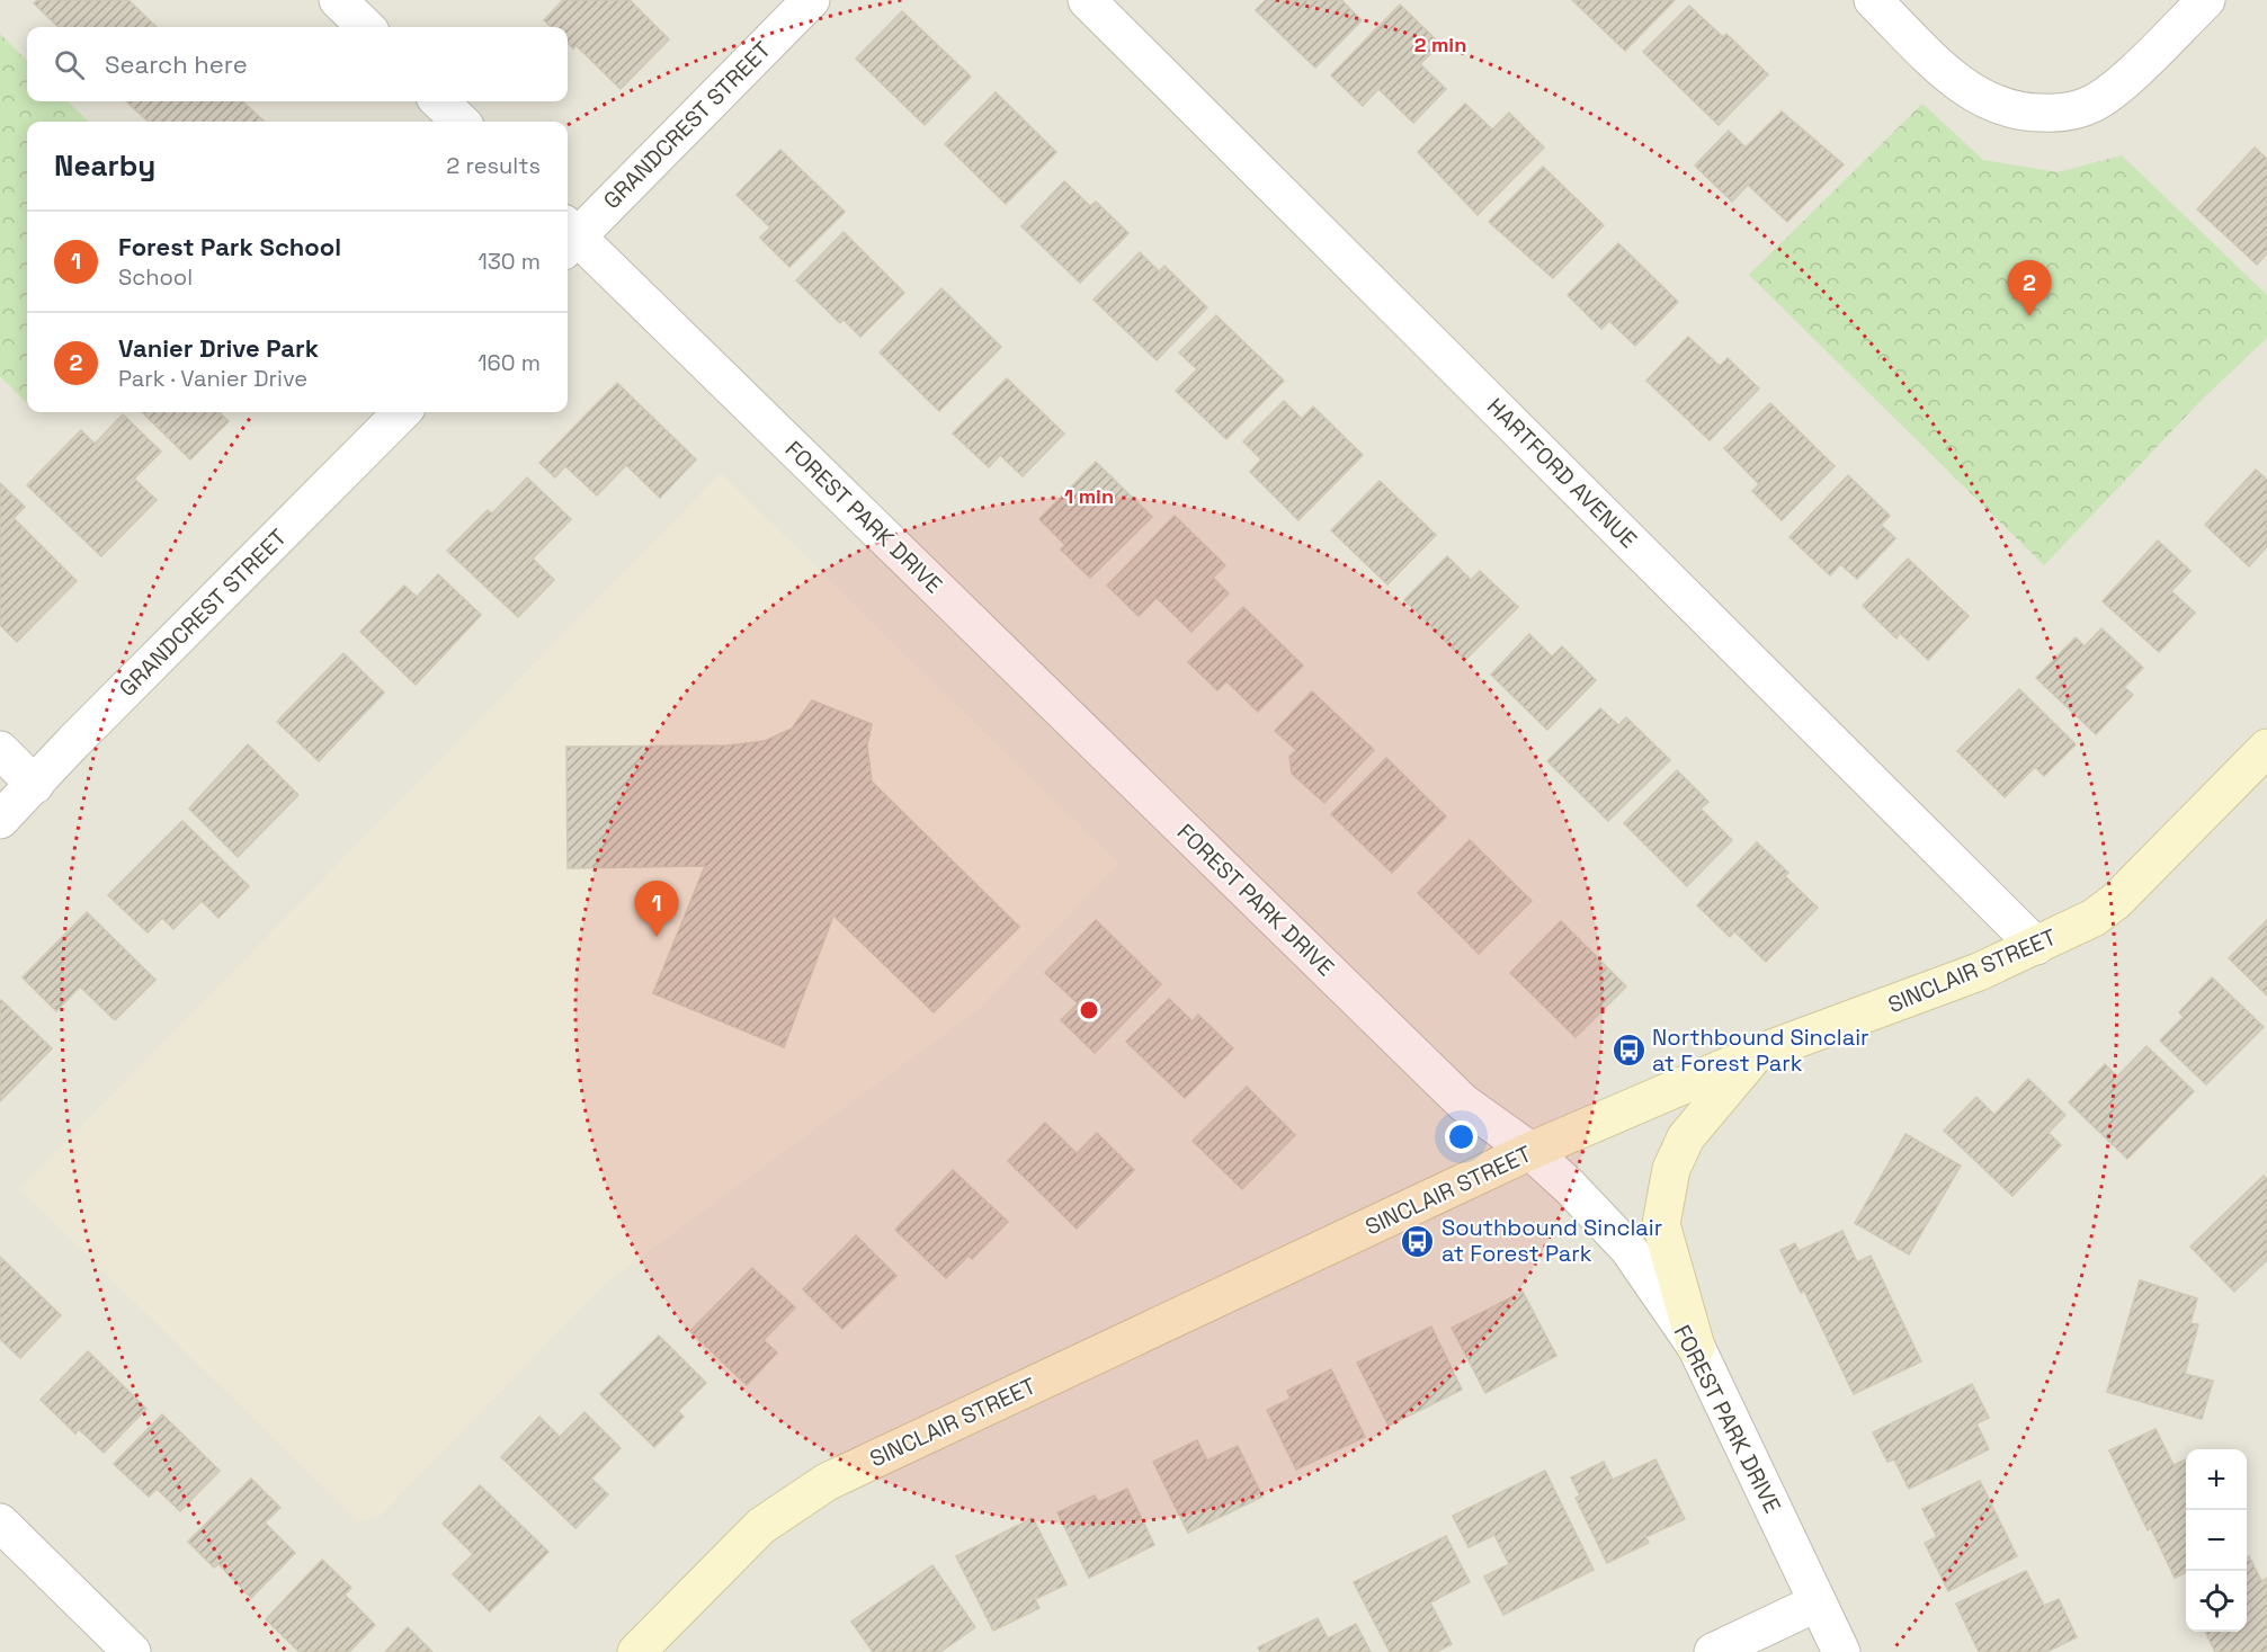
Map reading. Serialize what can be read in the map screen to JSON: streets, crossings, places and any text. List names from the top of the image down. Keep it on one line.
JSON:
{"streets":{"street":["GRANDCREST STREET","HARTFORD AVENUE","FOREST PARK DRIVE","SINCLAIR STREET"]},"crossings":[["GRANDCREST STREET","FOREST PARK DRIVE"],["HARTFORD AVENUE","SINCLAIR STREET"],["FOREST PARK DRIVE","SINCLAIR STREET"]],"places":{"bus stop":["Northbound Sinclair at Forest Park","Southbound Sinclair at Forest Park"]},"page":{"search":"Search here","heading":["Nearby","2 results"],"list":[{"mark":"1","name":"Forest Park School","note":"School","value":"130 m"},{"mark":"2","name":"Vanier Drive Park","note":"Park · Vanier Drive","value":"160 m"}],"pins":["2","1"],"map_buttons":["+","−"]},"rings":["2 min","1 min"]}
